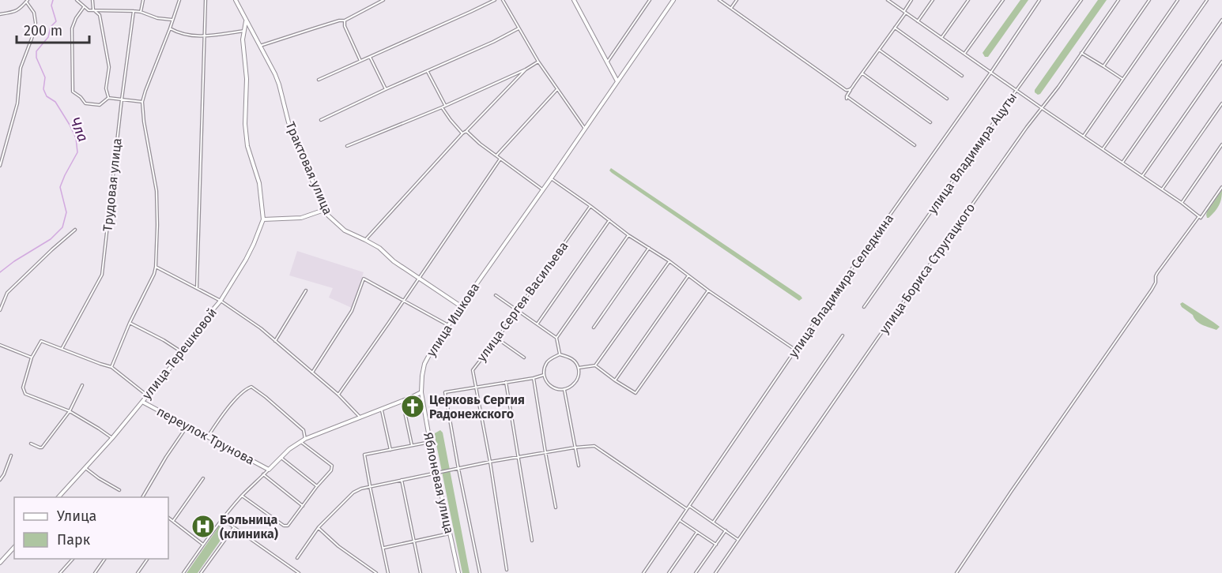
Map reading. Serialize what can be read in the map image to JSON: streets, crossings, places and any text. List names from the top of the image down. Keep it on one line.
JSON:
{"streets":{"street":["улица Владимира Ацуты","Трактовая улица","Трудовая улица","улица Бориса Стругацкого","улица Владимира Селедкина","улица Сергея Васильева","улица Ишкова","улица Терешковой","переулок Трунова","Яблоневая улица"]},"crossings":[["Трактовая улица","улица Ишкова"],["Трактовая улица","улица Терешковой"],["Трудовая улица","переулок Трунова"],["улица Ишкова","Яблоневая улица"],["улица Терешковой","переулок Трунова"]],"water":["Чла"],"places":{"church":["Церковь Сергия Радонежского"],"hospital":["Больница (клиника)"]},"legend":["Улица","Парк"],"scale_bar":"200 m"}
